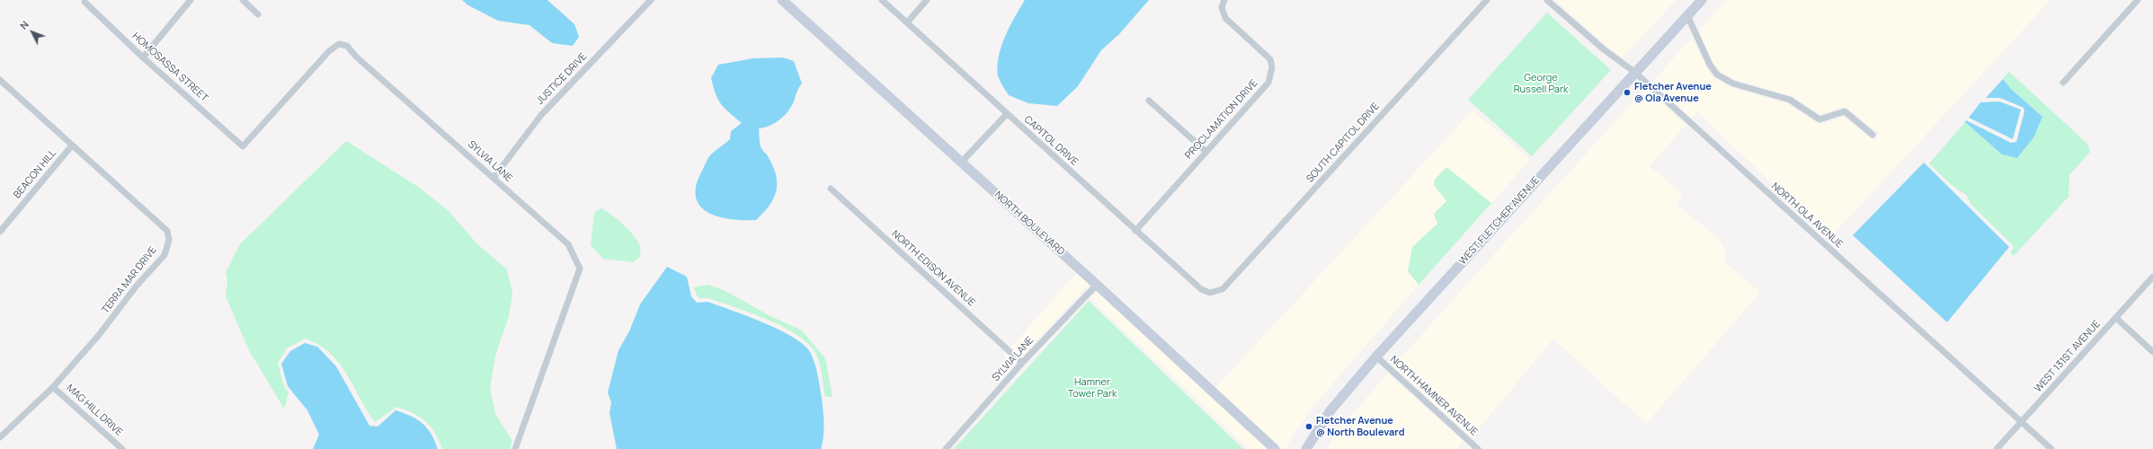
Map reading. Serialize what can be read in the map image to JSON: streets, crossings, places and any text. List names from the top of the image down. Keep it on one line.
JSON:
{"streets":{"street":["HOMOSASSA STREET","JUSTICE DRIVE","PROCLAMATION DRIVE","CAPITOL DRIVE","SOUTH CAPITOL DRIVE","SYLVIA LANE","BEACON HILL","NORTH OLA AVENUE","WEST FLETCHER AVENUE","NORTH BOULEVARD","NORTH EDISON AVENUE","TERRA MAR DRIVE","WEST 131ST AVENUE","NORTH HAMNER AVENUE","MAG HILL DRIVE"]},"crossings":[["HOMOSASSA STREET","SYLVIA LANE"],["JUSTICE DRIVE","SYLVIA LANE"],["PROCLAMATION DRIVE","CAPITOL DRIVE"],["CAPITOL DRIVE","SOUTH CAPITOL DRIVE"],["SYLVIA LANE","NORTH BOULEVARD"],["SYLVIA LANE","NORTH EDISON AVENUE"],["BEACON HILL","TERRA MAR DRIVE"],["NORTH OLA AVENUE","WEST FLETCHER AVENUE"],["NORTH OLA AVENUE","WEST 131ST AVENUE"],["WEST FLETCHER AVENUE","NORTH HAMNER AVENUE"],["TERRA MAR DRIVE","MAG HILL DRIVE"]],"parks":["George Russell Park","Hamner Tower Park"],"places":["Fletcher Avenue @ Ola Avenue","Fletcher Avenue @ North Boulevard"],"north":"top left"}
